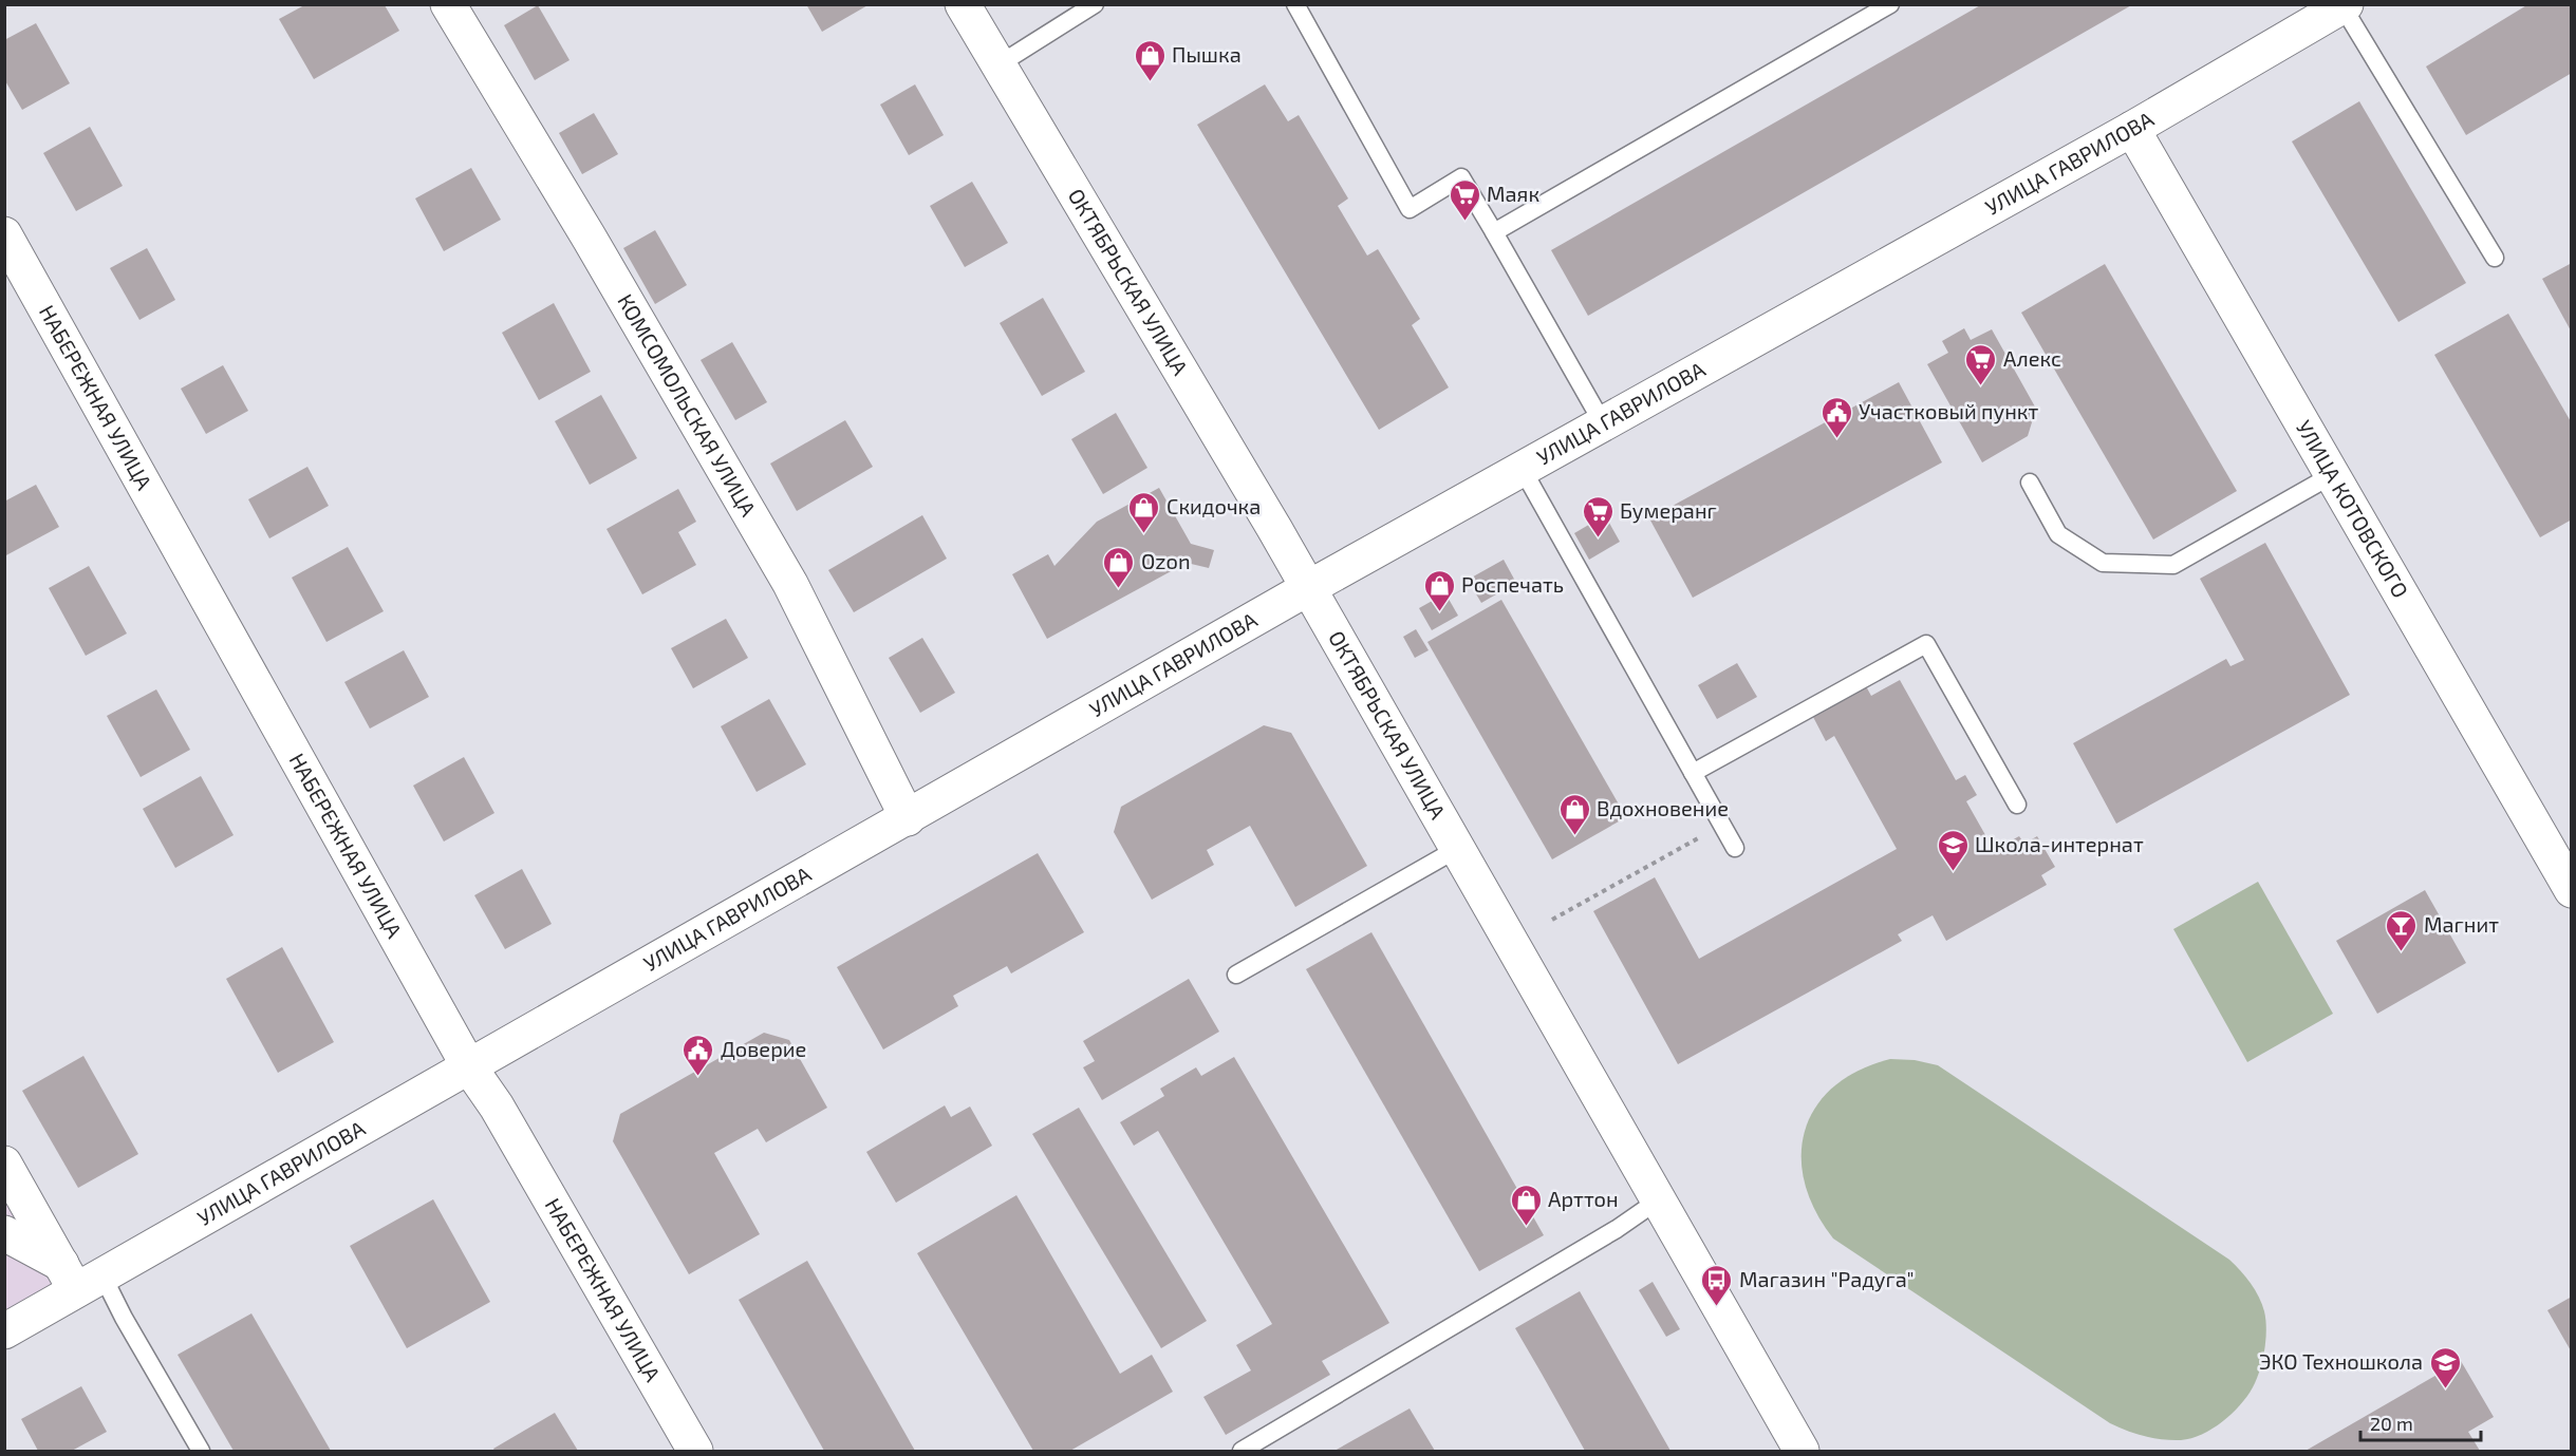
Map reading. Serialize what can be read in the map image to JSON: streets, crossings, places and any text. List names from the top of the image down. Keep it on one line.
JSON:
{"streets":{"street":["УЛИЦА ГАВРИЛОВА","ОКТЯБРЬСКАЯ УЛИЦА","НАБЕРЕЖНАЯ УЛИЦА","КОМСОМОЛЬСКАЯ УЛИЦА","УЛИЦА КОТОВСКОГО"]},"crossings":[["УЛИЦА ГАВРИЛОВА","ОКТЯБРЬСКАЯ УЛИЦА"],["УЛИЦА ГАВРИЛОВА","НАБЕРЕЖНАЯ УЛИЦА"],["УЛИЦА ГАВРИЛОВА","КОМСОМОЛЬСКАЯ УЛИЦА"],["УЛИЦА ГАВРИЛОВА","УЛИЦА КОТОВСКОГО"]],"places":{"shop":["Пышка","Скидочка","Ozon","Роспечать","Вдохновение","Арттон"],"supermarket":["Маяк","Алекс","Бумеранг"],"public building":["Участковый пункт","Доверие"],"school or university":["Школа-интернат","ЭКО Техношкола"],"bar":["Магнит"],"bus stop":["Магазин \"Радуга\""]},"scale_bar":"20 m"}
